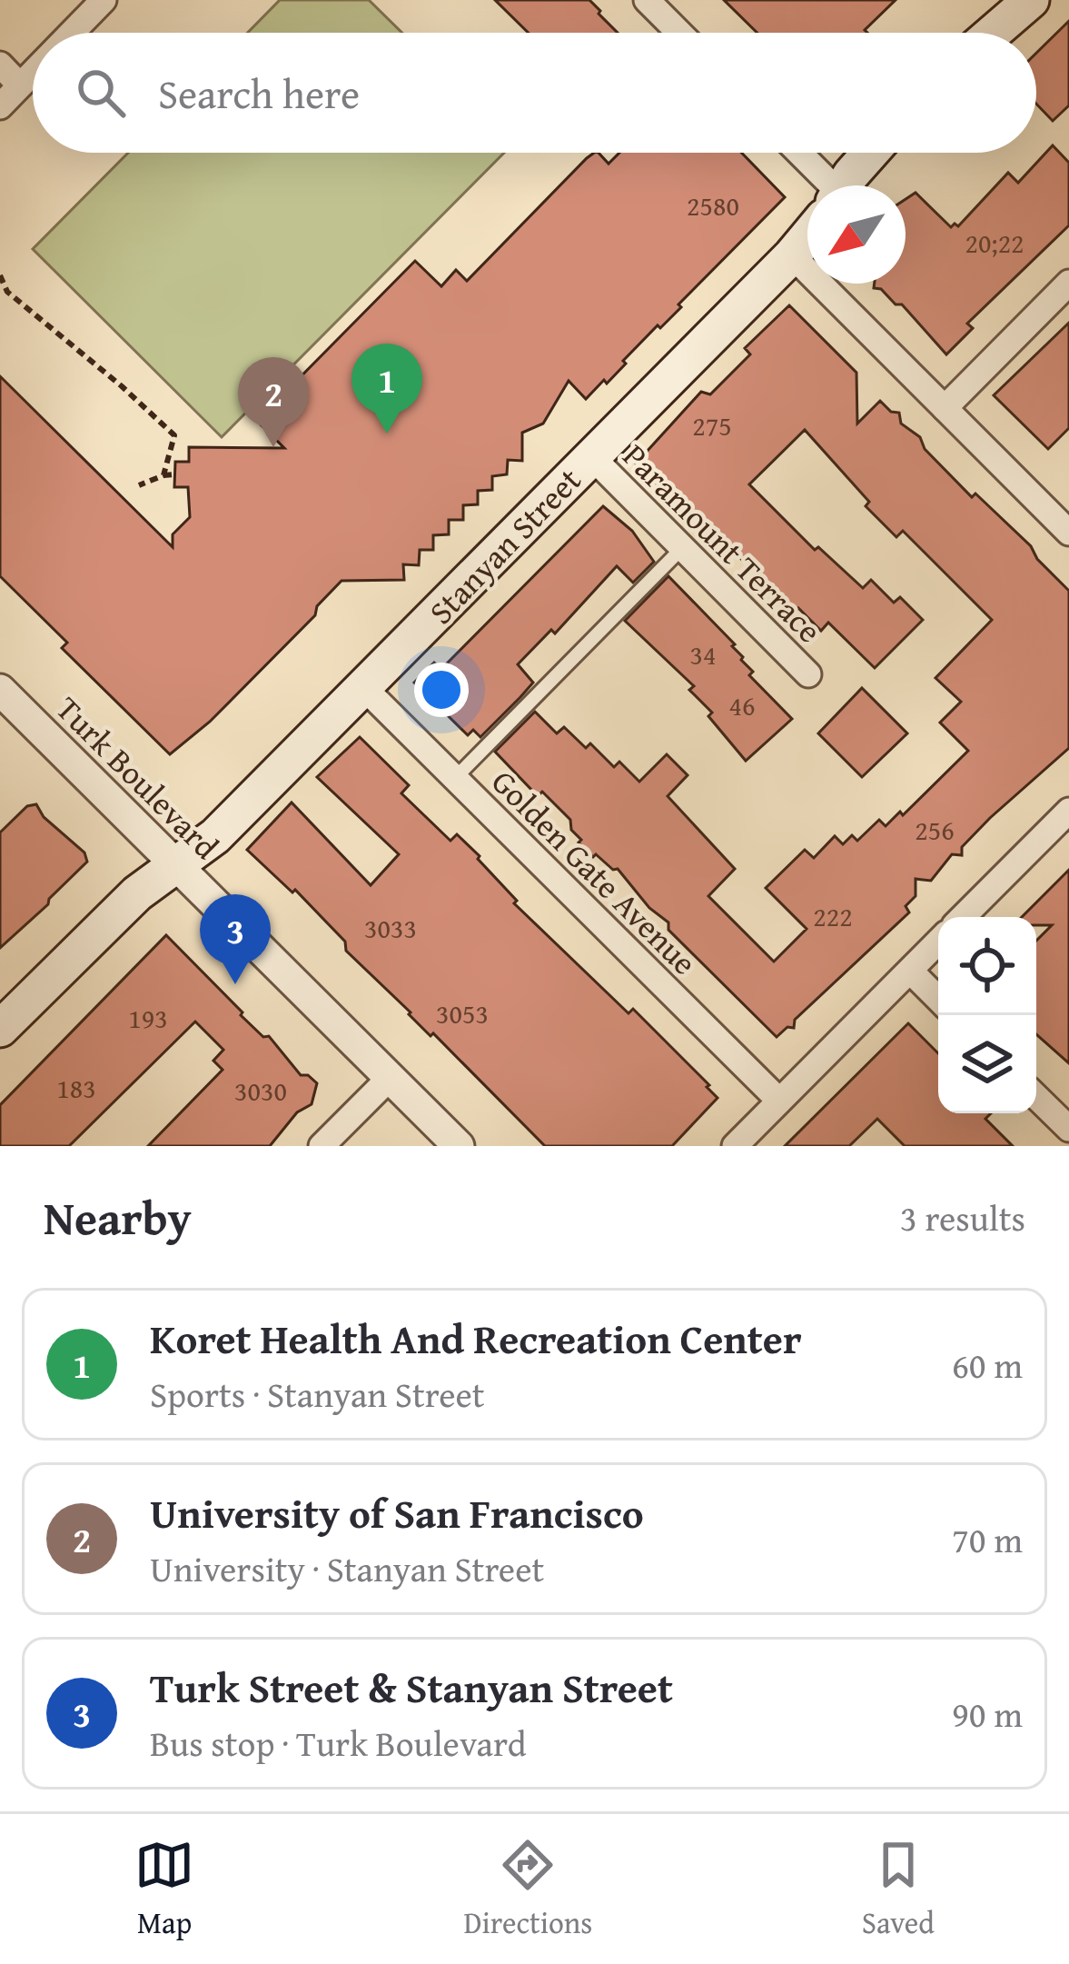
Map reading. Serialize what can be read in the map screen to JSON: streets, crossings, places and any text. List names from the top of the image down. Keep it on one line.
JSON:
{"streets":{"main road":["Stanyan Street"],"street":["Paramount Terrace","Turk Boulevard","Golden Gate Avenue"]},"crossings":[["Paramount Terrace","Stanyan Street"],["Stanyan Street","Turk Boulevard"],["Stanyan Street","Golden Gate Avenue"]],"house_numbers":["2580","20;22","275","34","46","256","222","3033","3053","193","183","3030"],"north":"bottom left","page":{"search":"Search here","pins":["1","2","3"],"heading":["Nearby","3 results"],"list":[{"mark":"1","name":"Koret Health And Recreation Center","note":"Sports · Stanyan Street","value":"60 m"},{"mark":"2","name":"University of San Francisco","note":"University · Stanyan Street","value":"70 m"},{"mark":"3","name":"Turk Street & Stanyan Street","note":"Bus stop · Turk Boulevard","value":"90 m"}],"nav":["Map","Directions","Saved"]}}
